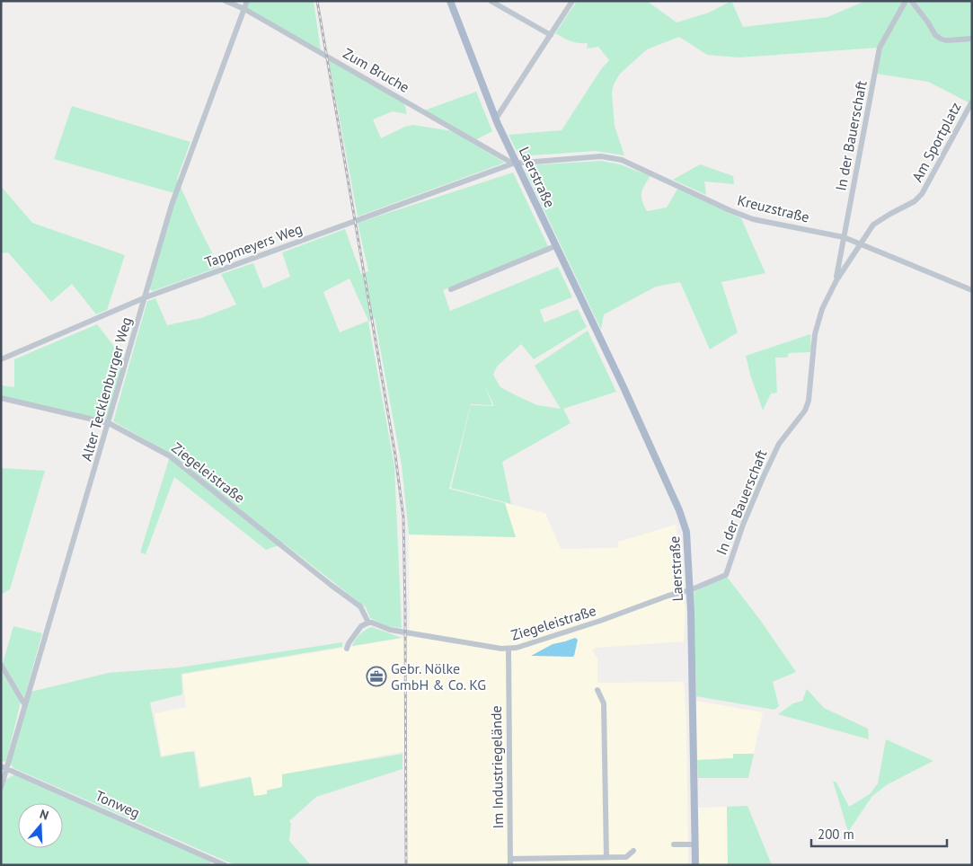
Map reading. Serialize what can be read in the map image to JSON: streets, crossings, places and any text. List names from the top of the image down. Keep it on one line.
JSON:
{"streets":{"main road":["Laerstraße"],"street":["Zum Bruche","In der Bauerschaft","Am Sportplatz","Kreuzstraße","Tappmeyers Weg","Alter Tecklenburger Weg","Ziegeleistraße","Im Industriegelände","Tonweg"]},"crossings":[["Zum Bruche","Laerstraße"],["Zum Bruche","Kreuzstraße"],["Zum Bruche","Tappmeyers Weg"],["Zum Bruche","Alter Tecklenburger Weg"],["In der Bauerschaft","Am Sportplatz"],["In der Bauerschaft","Laerstraße"],["In der Bauerschaft","Kreuzstraße"],["In der Bauerschaft","Ziegeleistraße"],["Am Sportplatz","Kreuzstraße"],["Laerstraße","Kreuzstraße"],["Laerstraße","Tappmeyers Weg"],["Laerstraße","Ziegeleistraße"],["Kreuzstraße","Tappmeyers Weg"],["Tappmeyers Weg","Alter Tecklenburger Weg"],["Alter Tecklenburger Weg","Ziegeleistraße"],["Alter Tecklenburger Weg","Tonweg"],["Ziegeleistraße","Im Industriegelände"]],"places":{"office":["Gebr. Nölke GmbH & Co. KG"]},"scale_bar":"200 m","north":"top"}
